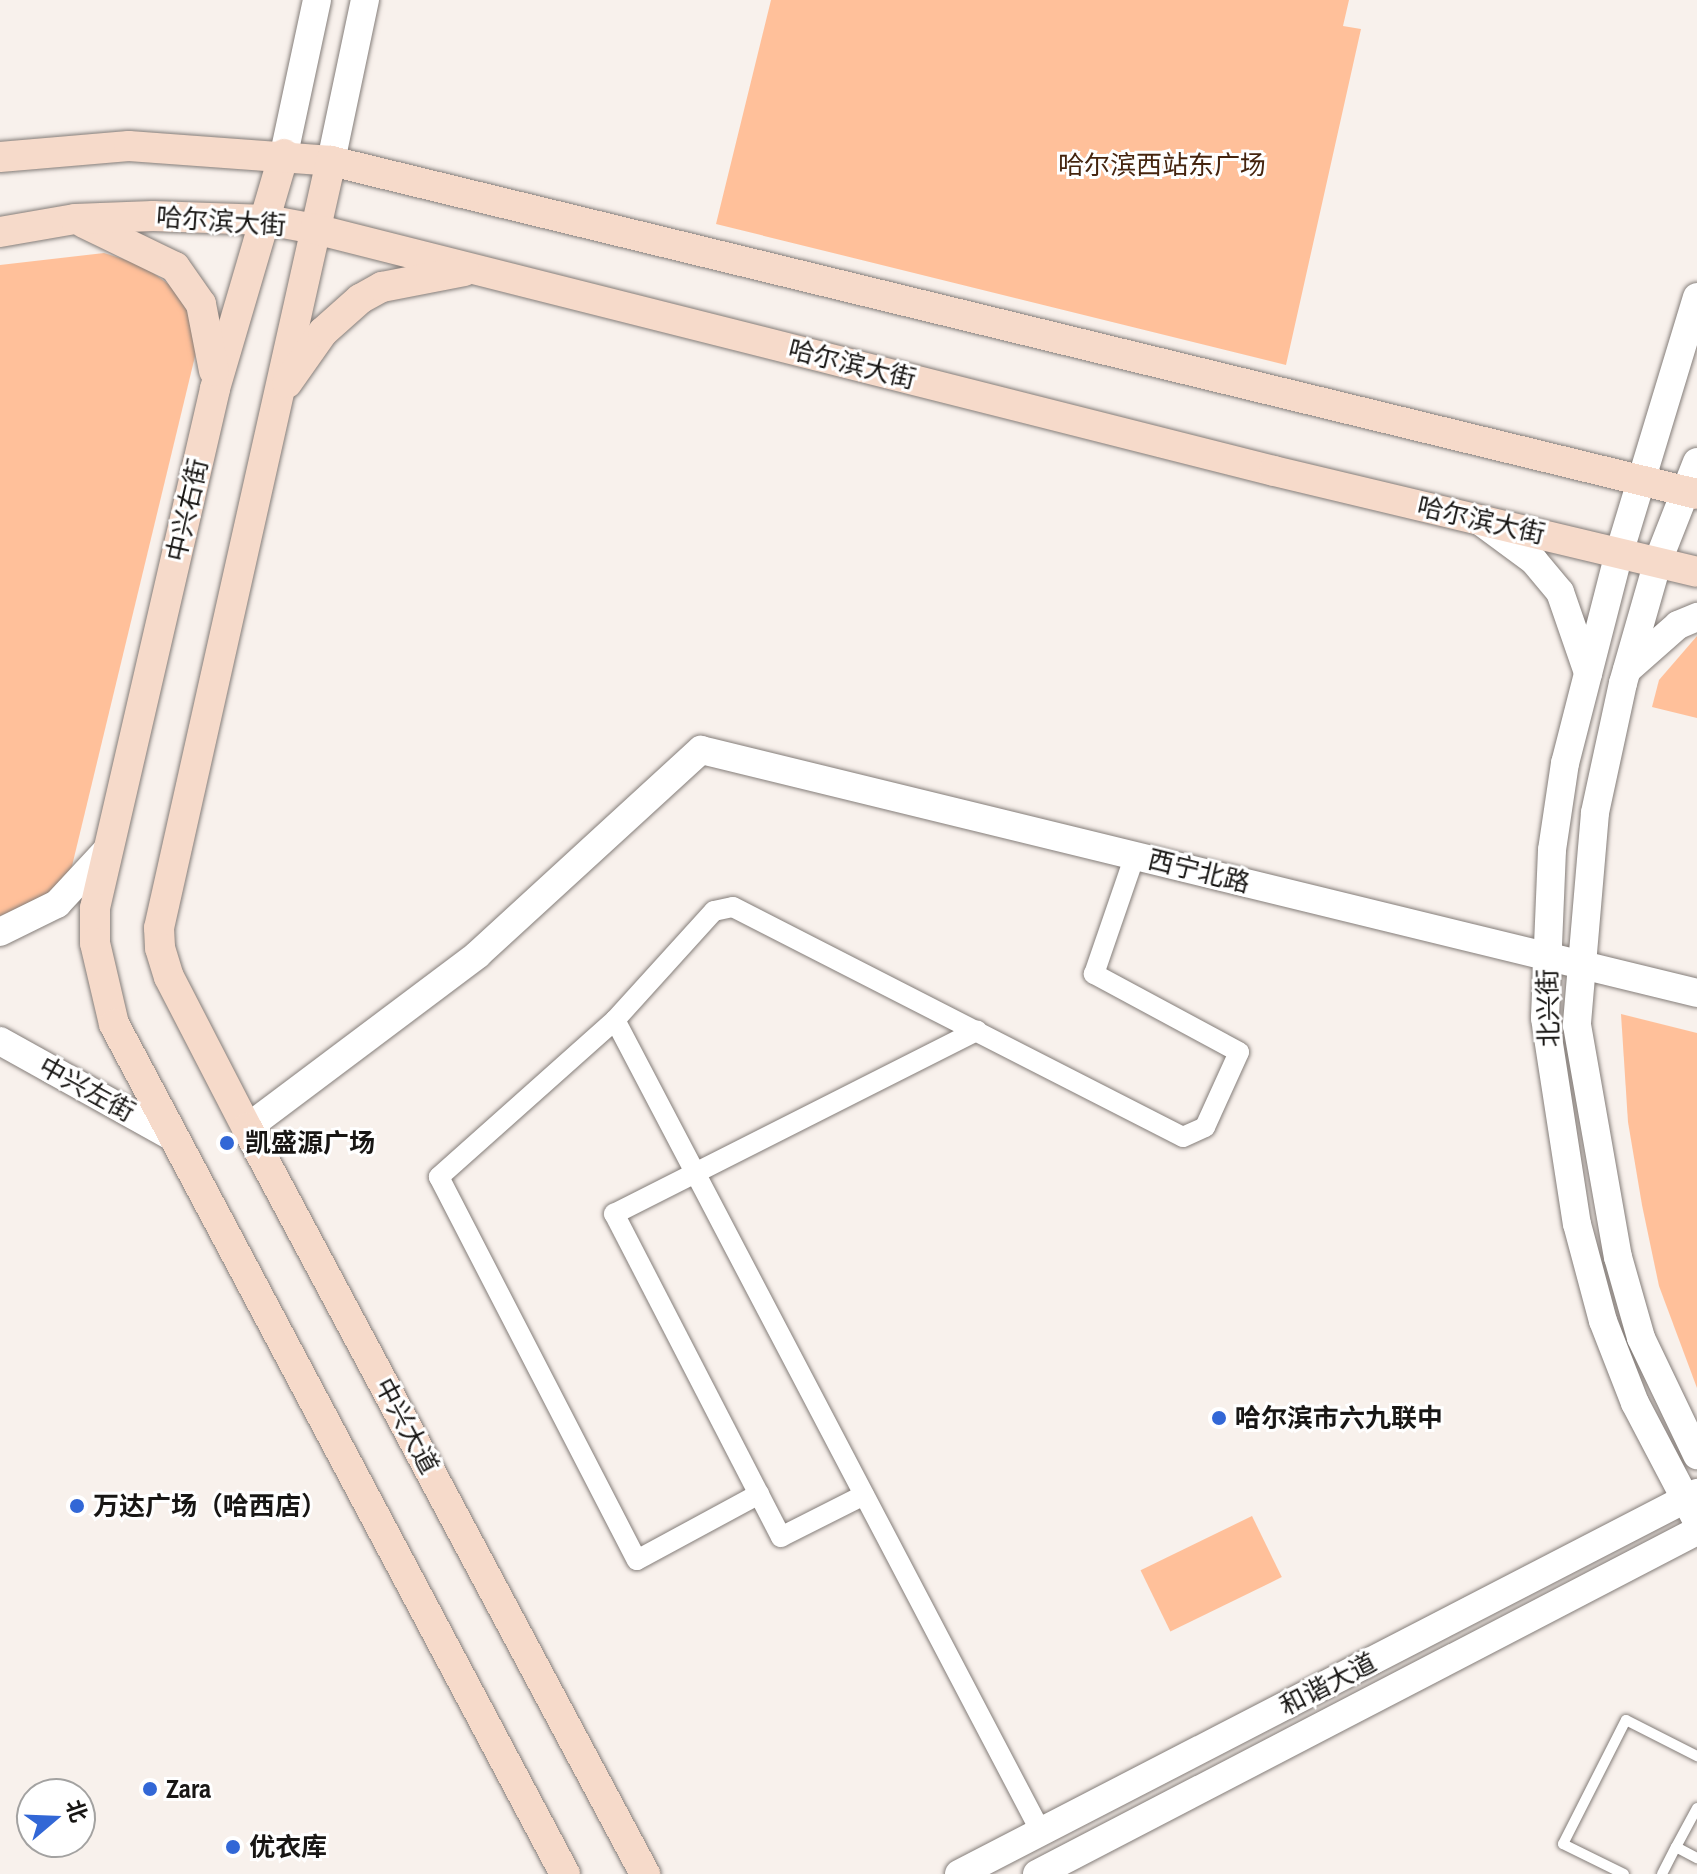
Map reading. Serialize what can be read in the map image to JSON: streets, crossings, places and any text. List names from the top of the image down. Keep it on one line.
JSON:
{"streets":{"main road":["哈尔滨大街","中兴右街","西宁北路","北兴街","中兴左街","中兴大道","和谐大道"]},"crossings":[["哈尔滨大街","中兴右街"],["哈尔滨大街","北兴街"],["中兴右街","中兴左街"],["西宁北路","北兴街"],["西宁北路","中兴大道"],["北兴街","和谐大道"]],"parks":["哈尔滨西站东广场"],"places":["凯盛源广场","哈尔滨市六九联中","万达广场（哈西店）","Zara","优衣库"],"north":"right"}
